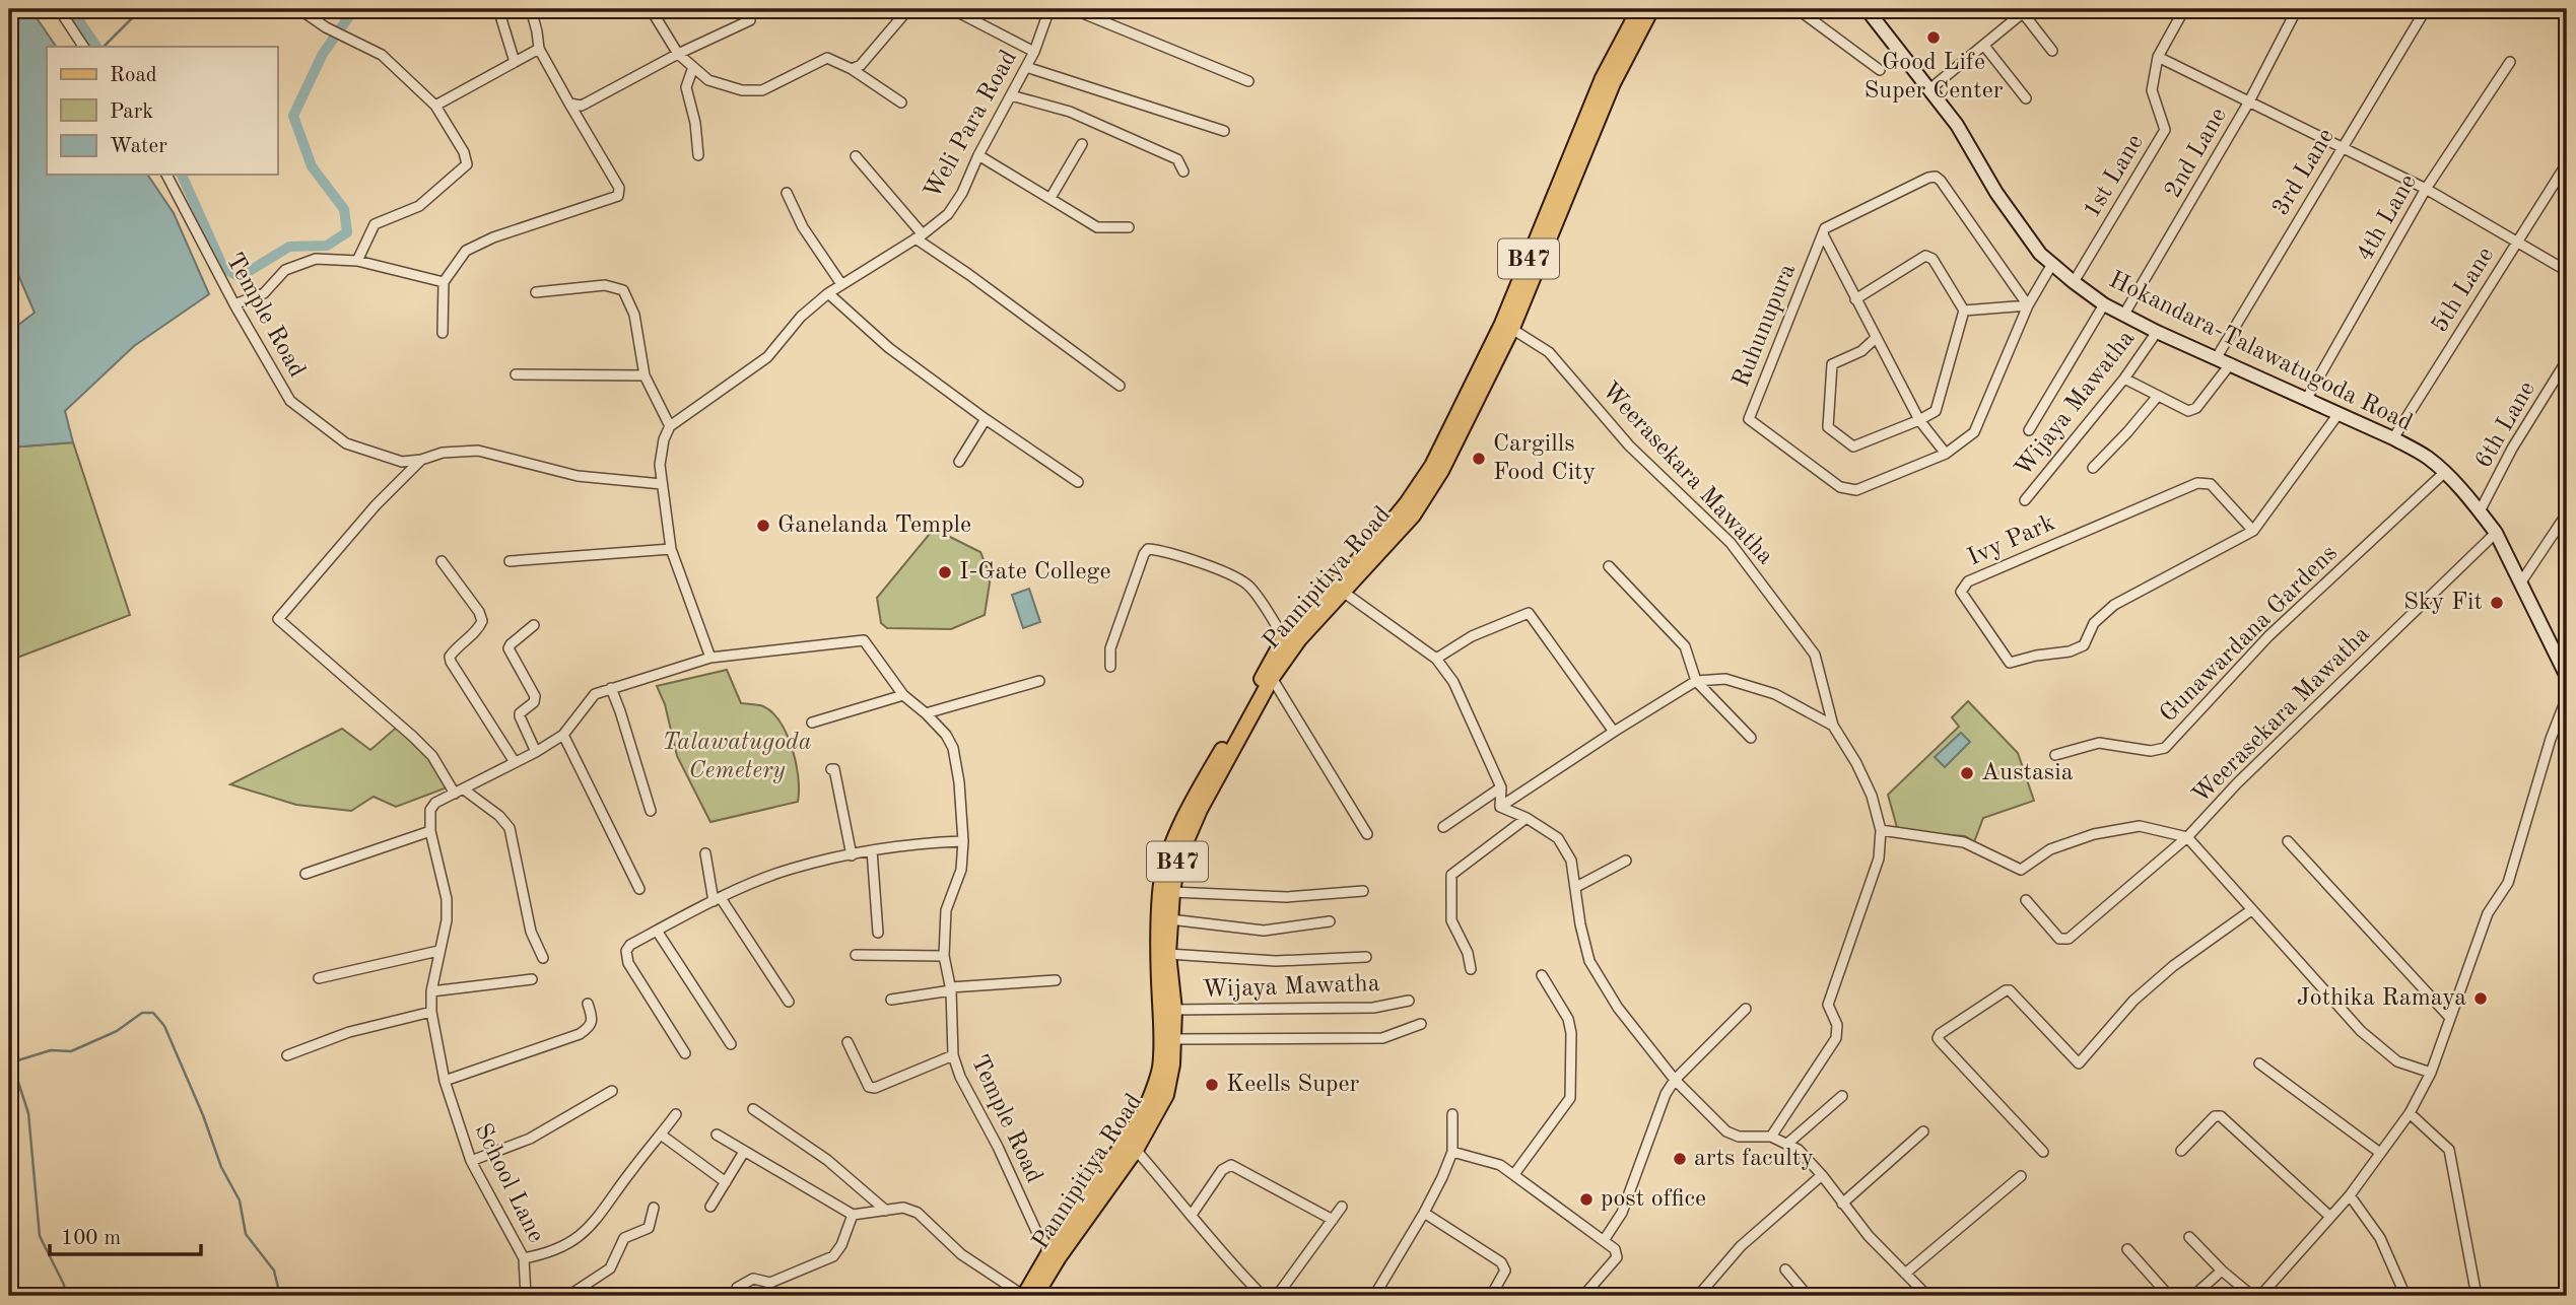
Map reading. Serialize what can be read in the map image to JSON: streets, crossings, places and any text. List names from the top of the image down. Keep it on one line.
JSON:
{"streets":{"main road":["B47","Hokandara-Talawatugoda Road","Pannipitiya Road"],"street":["Weli Para Road","2nd Lane","3rd Lane","1st Lane","4th Lane","5th Lane","Temple Road","Ruhunupura","Wijaya Mawatha","6th Lane","Weerasekara Mawatha","Ivy Park","Gunawardana Gardens","School Lane"]},"crossings":[["2nd Lane","Hokandara-Talawatugoda Road"],["3rd Lane","Hokandara-Talawatugoda Road"],["1st Lane","Hokandara-Talawatugoda Road"],["4th Lane","Hokandara-Talawatugoda Road"],["5th Lane","Hokandara-Talawatugoda Road"],["Temple Road","Pannipitiya Road"],["Ruhunupura","Hokandara-Talawatugoda Road"],["Hokandara-Talawatugoda Road","Wijaya Mawatha"],["Hokandara-Talawatugoda Road","6th Lane"],["Hokandara-Talawatugoda Road","Weerasekara Mawatha"],["Hokandara-Talawatugoda Road","Ivy Park"],["Hokandara-Talawatugoda Road","Gunawardana Gardens"],["Wijaya Mawatha","Pannipitiya Road"],["Weerasekara Mawatha","Pannipitiya Road"]],"parks":["Talawatugoda Cemetery"],"places":["Good Life Super Center","Cargills Food City","Ganelanda Temple","I-Gate College","Sky Fit","Austasia","Jothika Ramaya","Keells Super","arts faculty","post office"],"legend":["Road","Park","Water"],"scale_bar":"100 m"}
